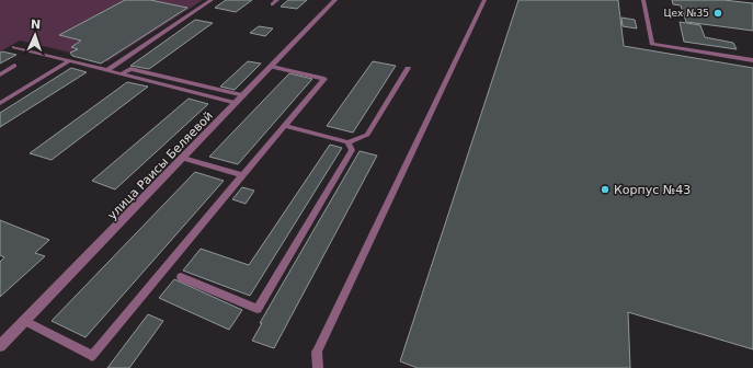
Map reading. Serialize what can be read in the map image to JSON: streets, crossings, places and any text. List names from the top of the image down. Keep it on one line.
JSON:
{"streets":{"street":["улица Раисы Беляевой"]},"places":["Цех №35","Корпус №43"],"north":"top"}
